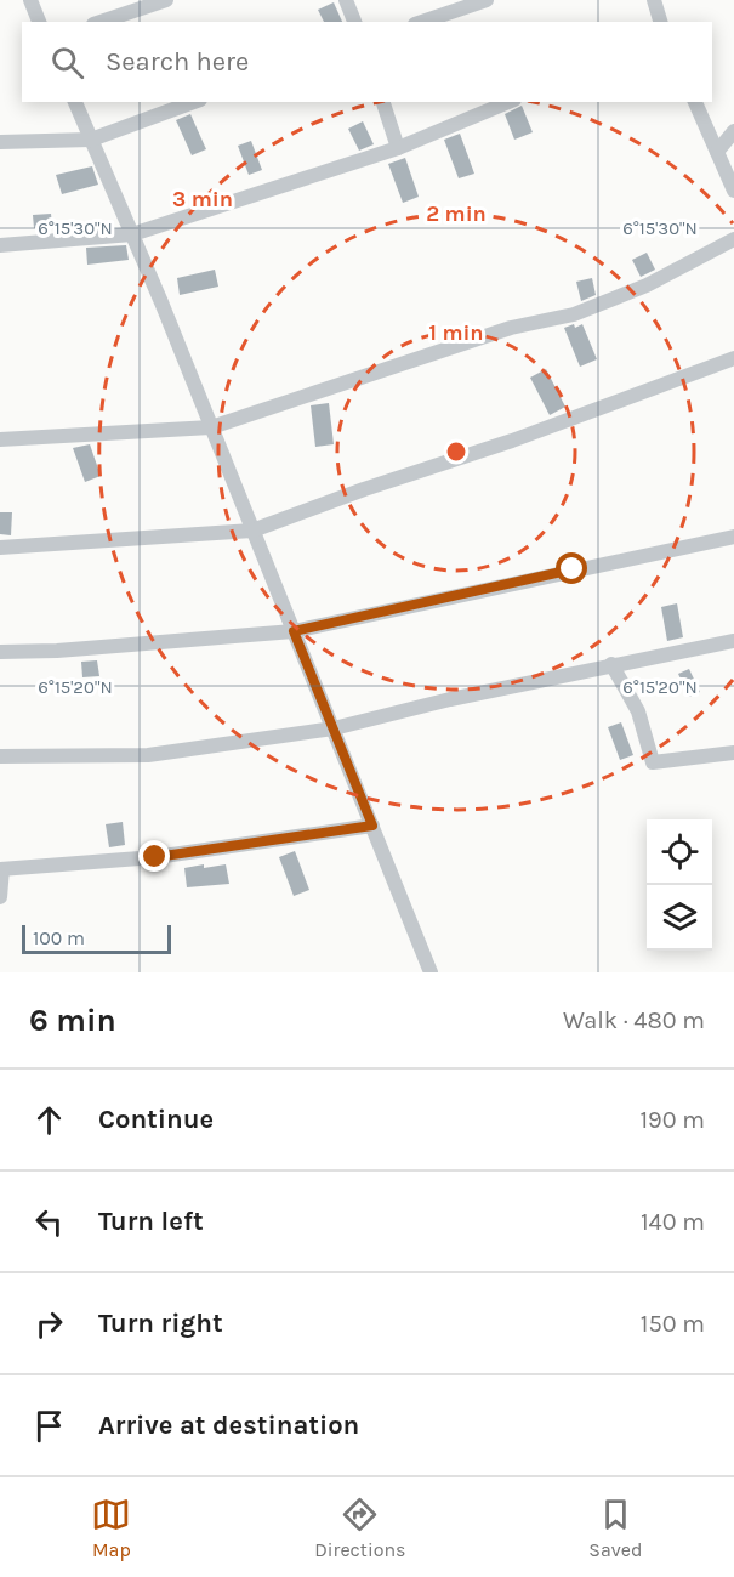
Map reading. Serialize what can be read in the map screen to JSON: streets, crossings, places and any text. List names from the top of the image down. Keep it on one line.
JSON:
{"scale_bar":"100 m","page":{"search":"Search here","scale":"100 m","heading":["6 min","Walk · 480 m"],"list":[["Continue","190 m"],["Turn left","140 m"],["Turn right","150 m"],"Arrive at destination"],"nav":["Map","Directions","Saved"]},"coordinates":["6°15'30\"N","6°15'20\"N"],"rings":["3 min","2 min","1 min"]}
